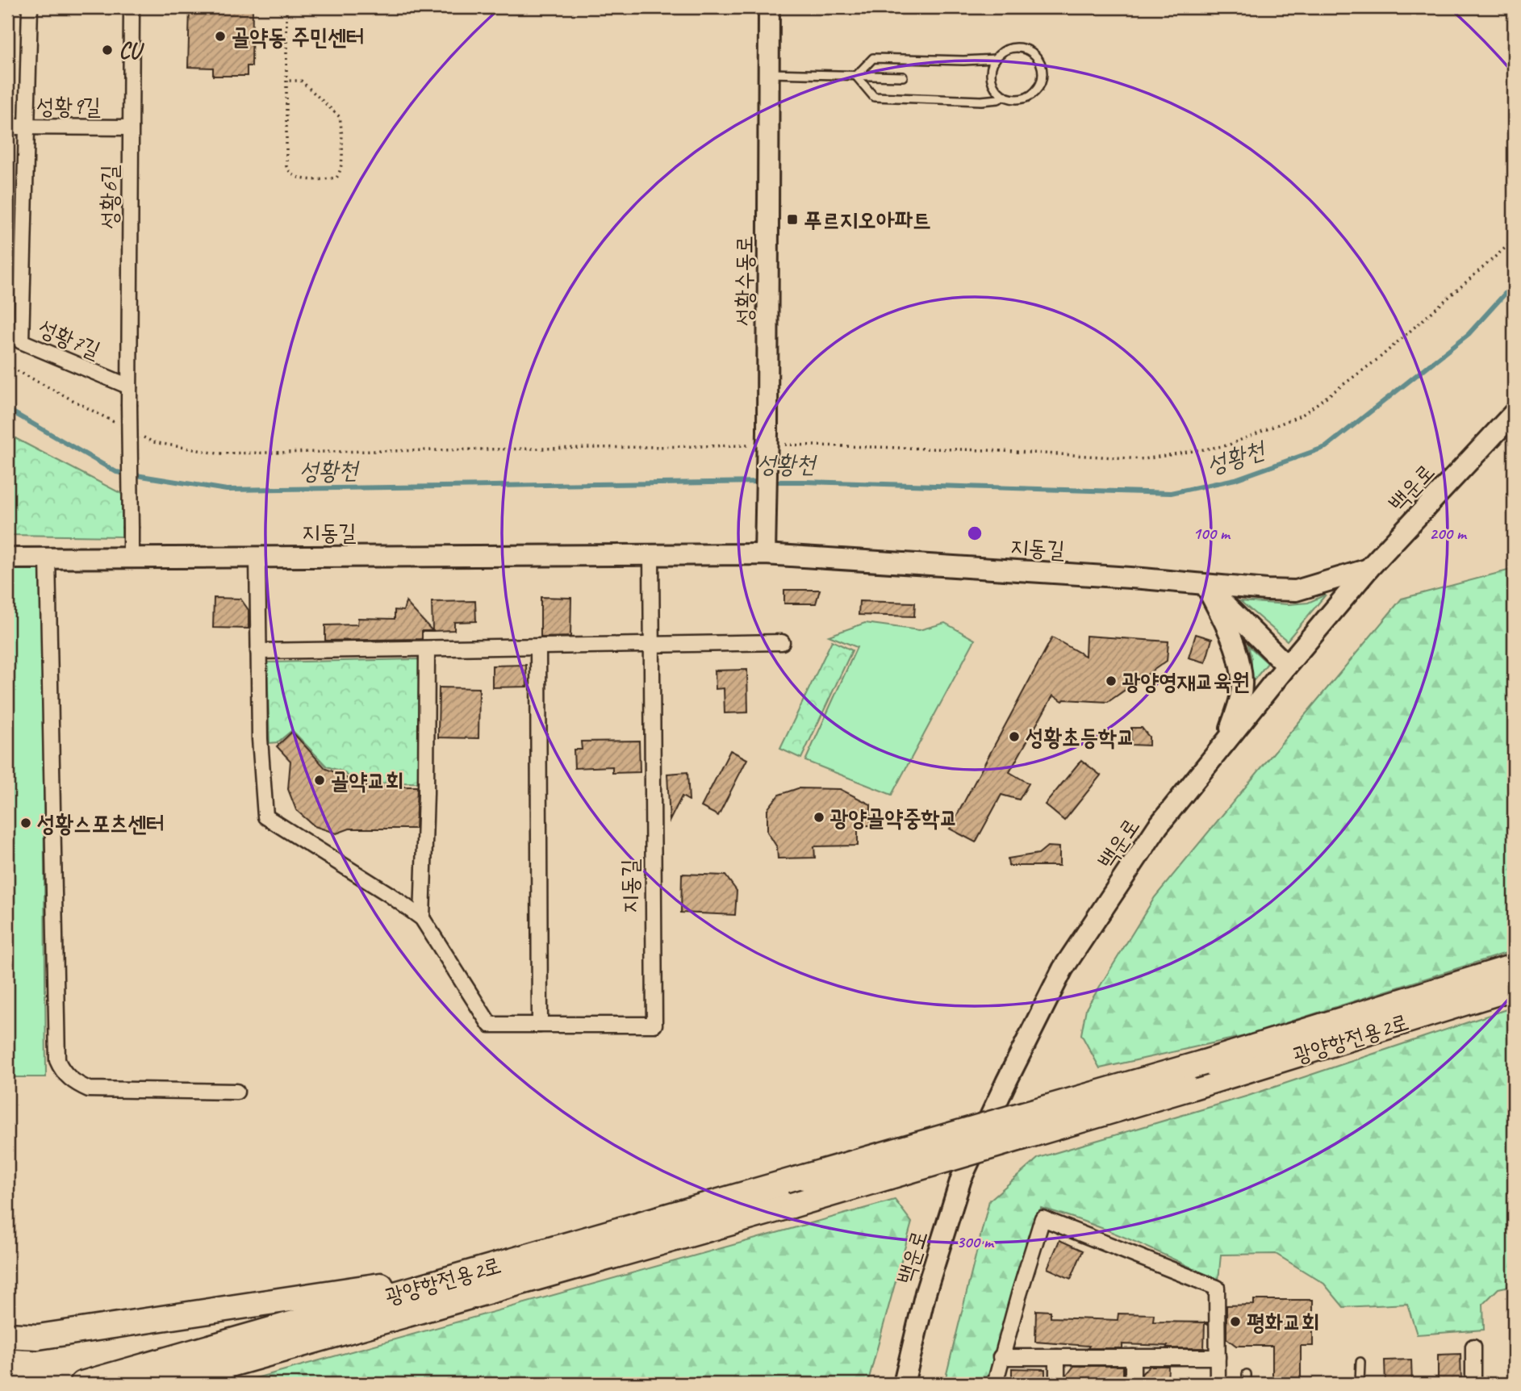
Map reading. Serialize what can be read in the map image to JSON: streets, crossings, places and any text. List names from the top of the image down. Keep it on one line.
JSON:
{"streets":{"highway":["광양항전용2로"],"street":["성황9길","성황6길","성황수동로","성황7길","백운로","지동길"]},"crossings":[["성황9길","성황6길"],["성황9길","성황7길"],["성황6길","성황7길"],["성황6길","지동길"],["성황수동로","지동길"],["백운로","지동길"]],"water":["성황천"],"places":{"other":["골약동 주민센터","CU","광양영재교육원","성황초등학교","골약교회","광양골약중학교","성황스포츠센터","평화교회"],"transit":["푸르지오아파트"]},"rings":["100 m","200 m","300 m"]}
